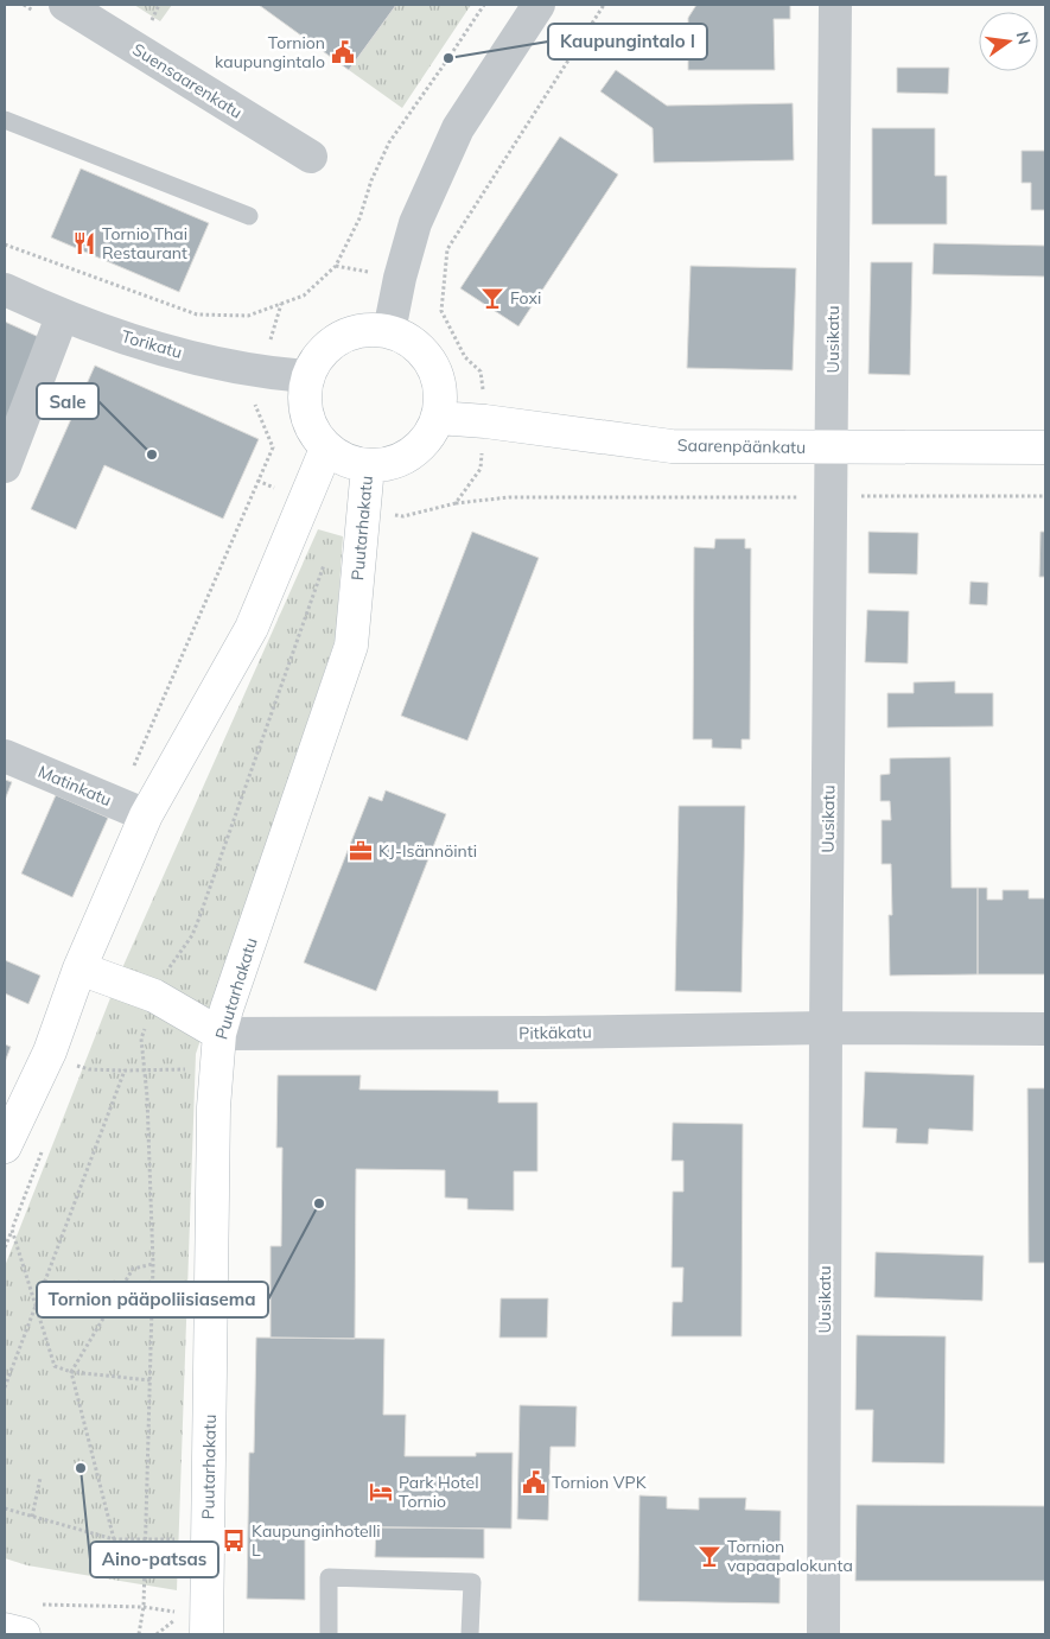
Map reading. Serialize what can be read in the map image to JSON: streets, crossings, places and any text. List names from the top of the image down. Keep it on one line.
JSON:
{"streets":{"street":["Suensaarenkatu","Uusikatu","Torikatu","Saarenpäänkatu","Puutarhakatu","Matinkatu","Pitkäkatu"]},"crossings":[["Uusikatu","Saarenpäänkatu"],["Uusikatu","Pitkäkatu"],["Torikatu","Saarenpäänkatu"],["Torikatu","Puutarhakatu"],["Saarenpäänkatu","Puutarhakatu"],["Puutarhakatu","Pitkäkatu"]],"places":{"public building":["Tornion kaupungintalo","Tornion VPK"],"other":["Kaupungintalo I","Sale","Tornion pääpoliisiasema","Aino-patsas"],"restaurant":["Tornio Thai Restaurant"],"bar":["Foxi","Tornion vapaapalokunta"],"office":["KJ-Isännöinti"],"hotel":["Park Hotel Tornio"],"bus stop":["Kaupunginhotelli L"]},"north":"right"}
